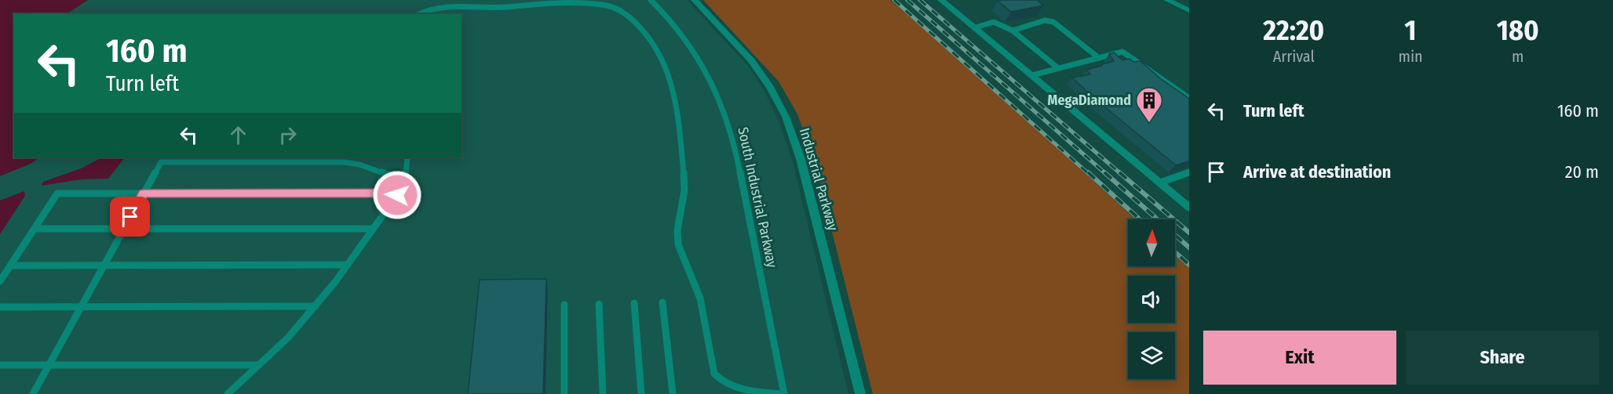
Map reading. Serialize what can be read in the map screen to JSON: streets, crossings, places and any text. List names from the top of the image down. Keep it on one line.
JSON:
{"streets":{"street":["Industrial Parkway"],"lane":["South Industrial Parkway"]},"places":{"building":["MegaDiamond"]},"north":"top","page":{"eta":["22:20","Arrival","1","min","180","m"],"turn":["160 m","Turn left"],"list":[{"name":"Turn left","value":"160 m"},{"name":"Arrive at destination","value":"20 m"}],"buttons":["Exit","Share"]}}
